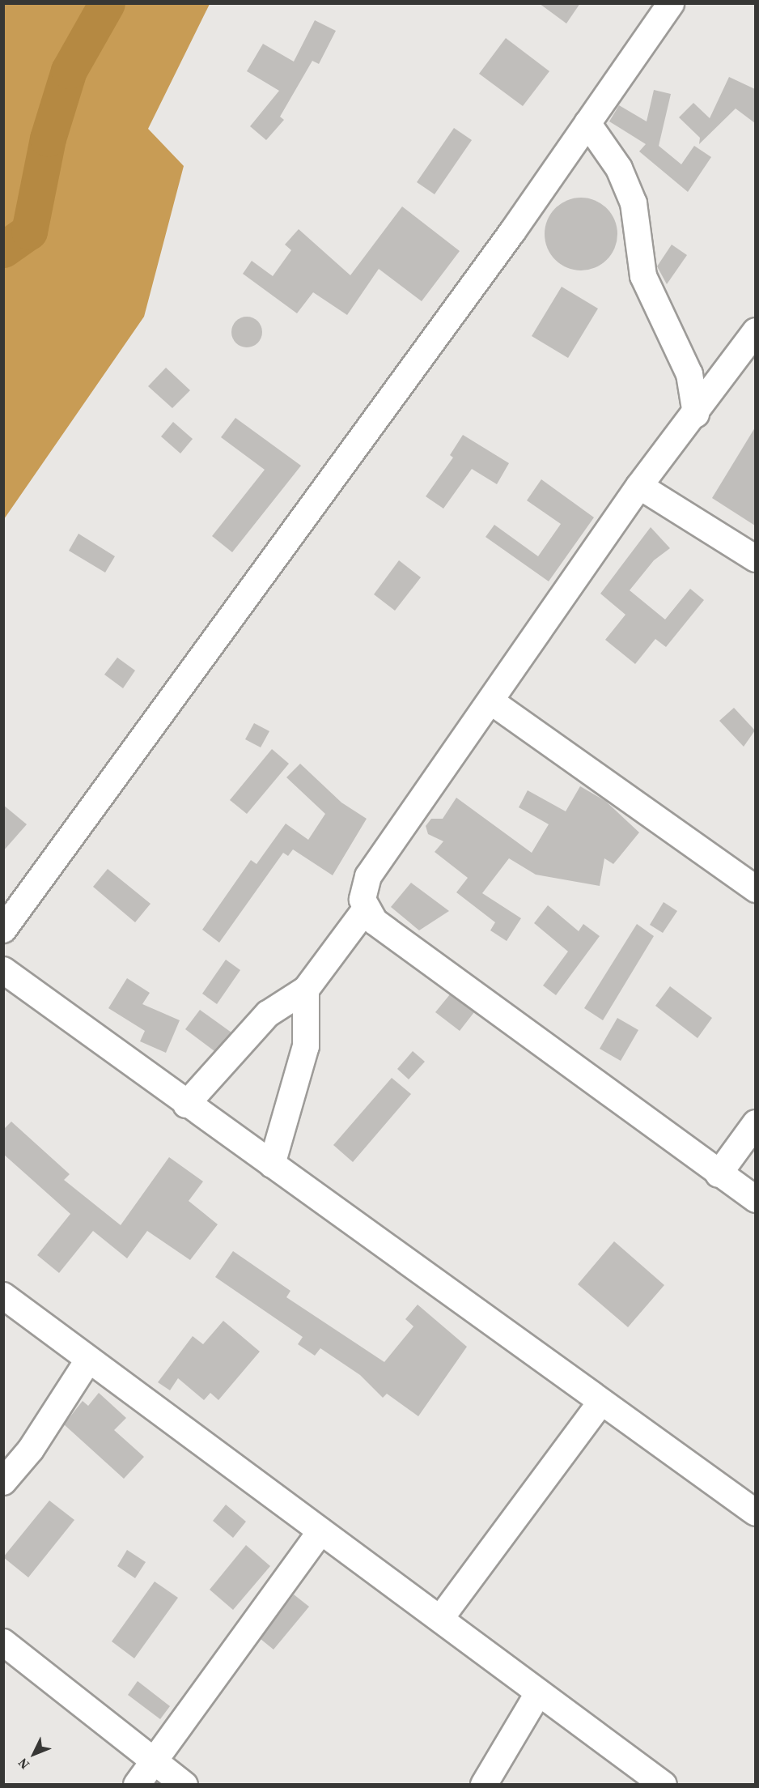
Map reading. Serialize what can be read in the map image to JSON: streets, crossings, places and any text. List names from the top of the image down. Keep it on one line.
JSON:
{"north":"bottom left"}
